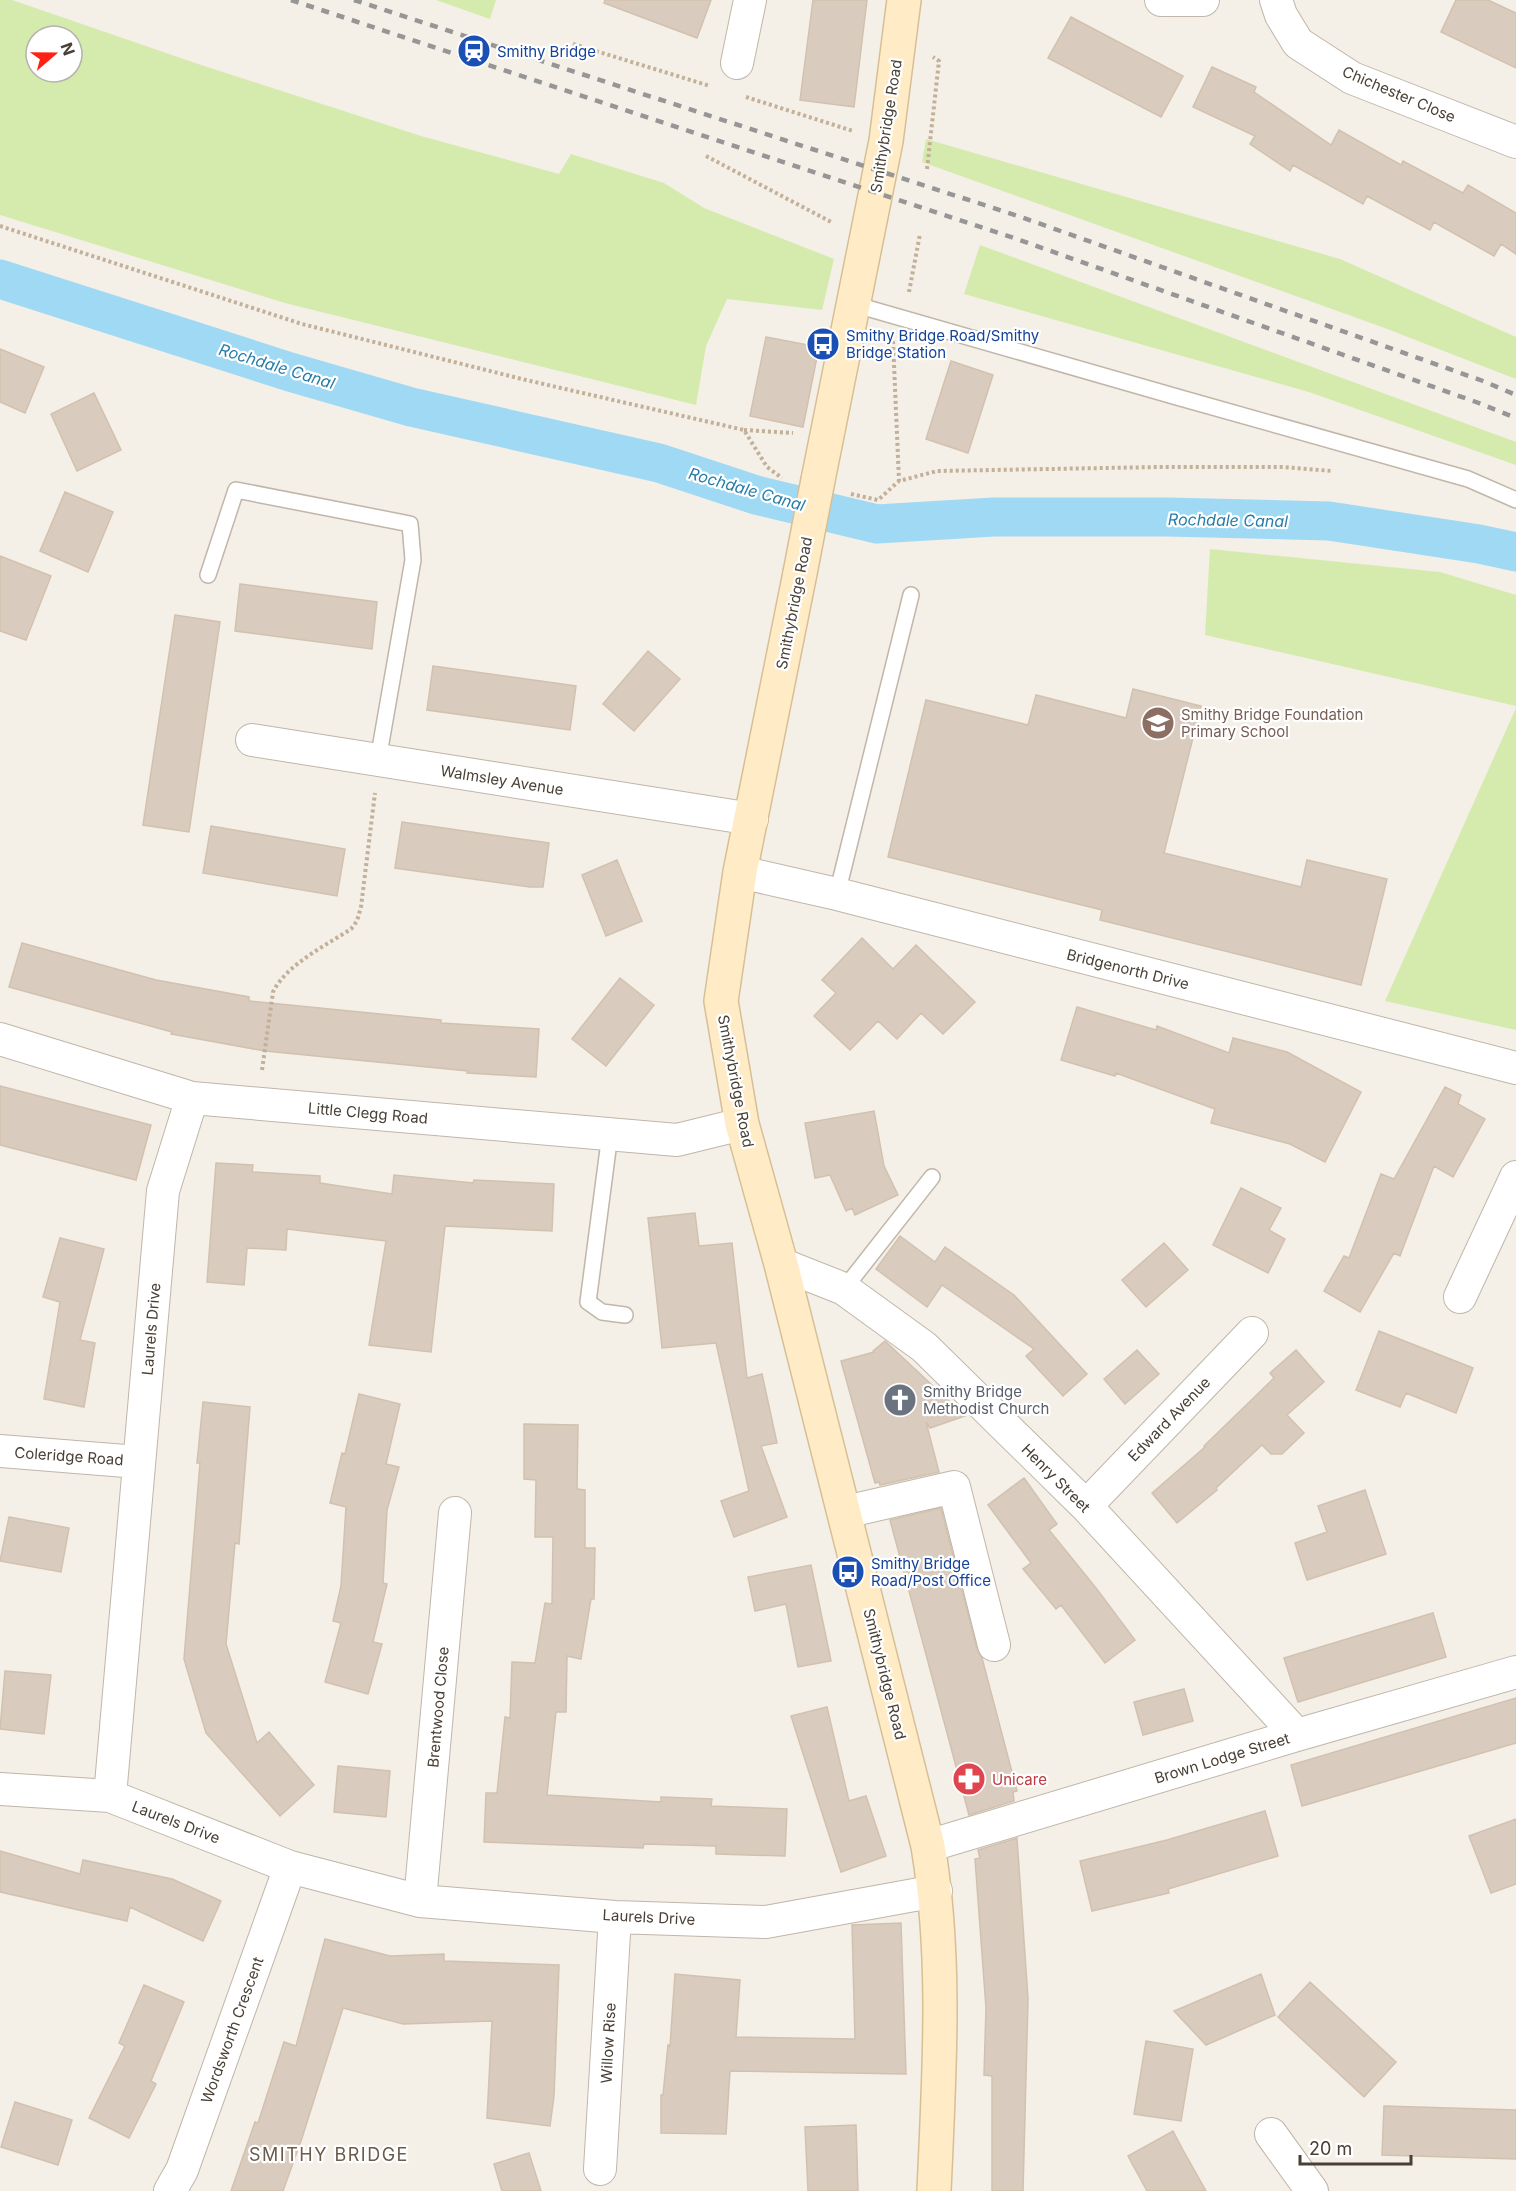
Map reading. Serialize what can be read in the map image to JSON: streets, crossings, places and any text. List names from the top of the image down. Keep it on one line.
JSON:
{"streets":{"street":["Chichester Close","Smithybridge Road","Walmsley Avenue","Bridgenorth Drive","Little Clegg Road","Laurels Drive","Edward Avenue","Coleridge Road","Henry Street","Brentwood Close","Brown Lodge Street","Wordsworth Crescent","Willow Rise"]},"crossings":[["Smithybridge Road","Walmsley Avenue"],["Smithybridge Road","Bridgenorth Drive"],["Smithybridge Road","Little Clegg Road"],["Smithybridge Road","Laurels Drive"],["Smithybridge Road","Henry Street"],["Smithybridge Road","Brown Lodge Street"],["Little Clegg Road","Laurels Drive"],["Laurels Drive","Coleridge Road"],["Laurels Drive","Brentwood Close"],["Laurels Drive","Wordsworth Crescent"],["Laurels Drive","Willow Rise"],["Edward Avenue","Henry Street"],["Henry Street","Brown Lodge Street"]],"districts":["SMITHY BRIDGE"],"water":["Rochdale Canal"],"places":{"station":["Smithy Bridge"],"bus stop":["Smithy Bridge Road/Smithy Bridge Station","Smithy Bridge Road/Post Office"],"school or university":["Smithy Bridge Foundation Primary School"],"church":["Smithy Bridge Methodist Church"],"pharmacy":["Unicare"]},"scale_bar":"20 m","north":"right"}
